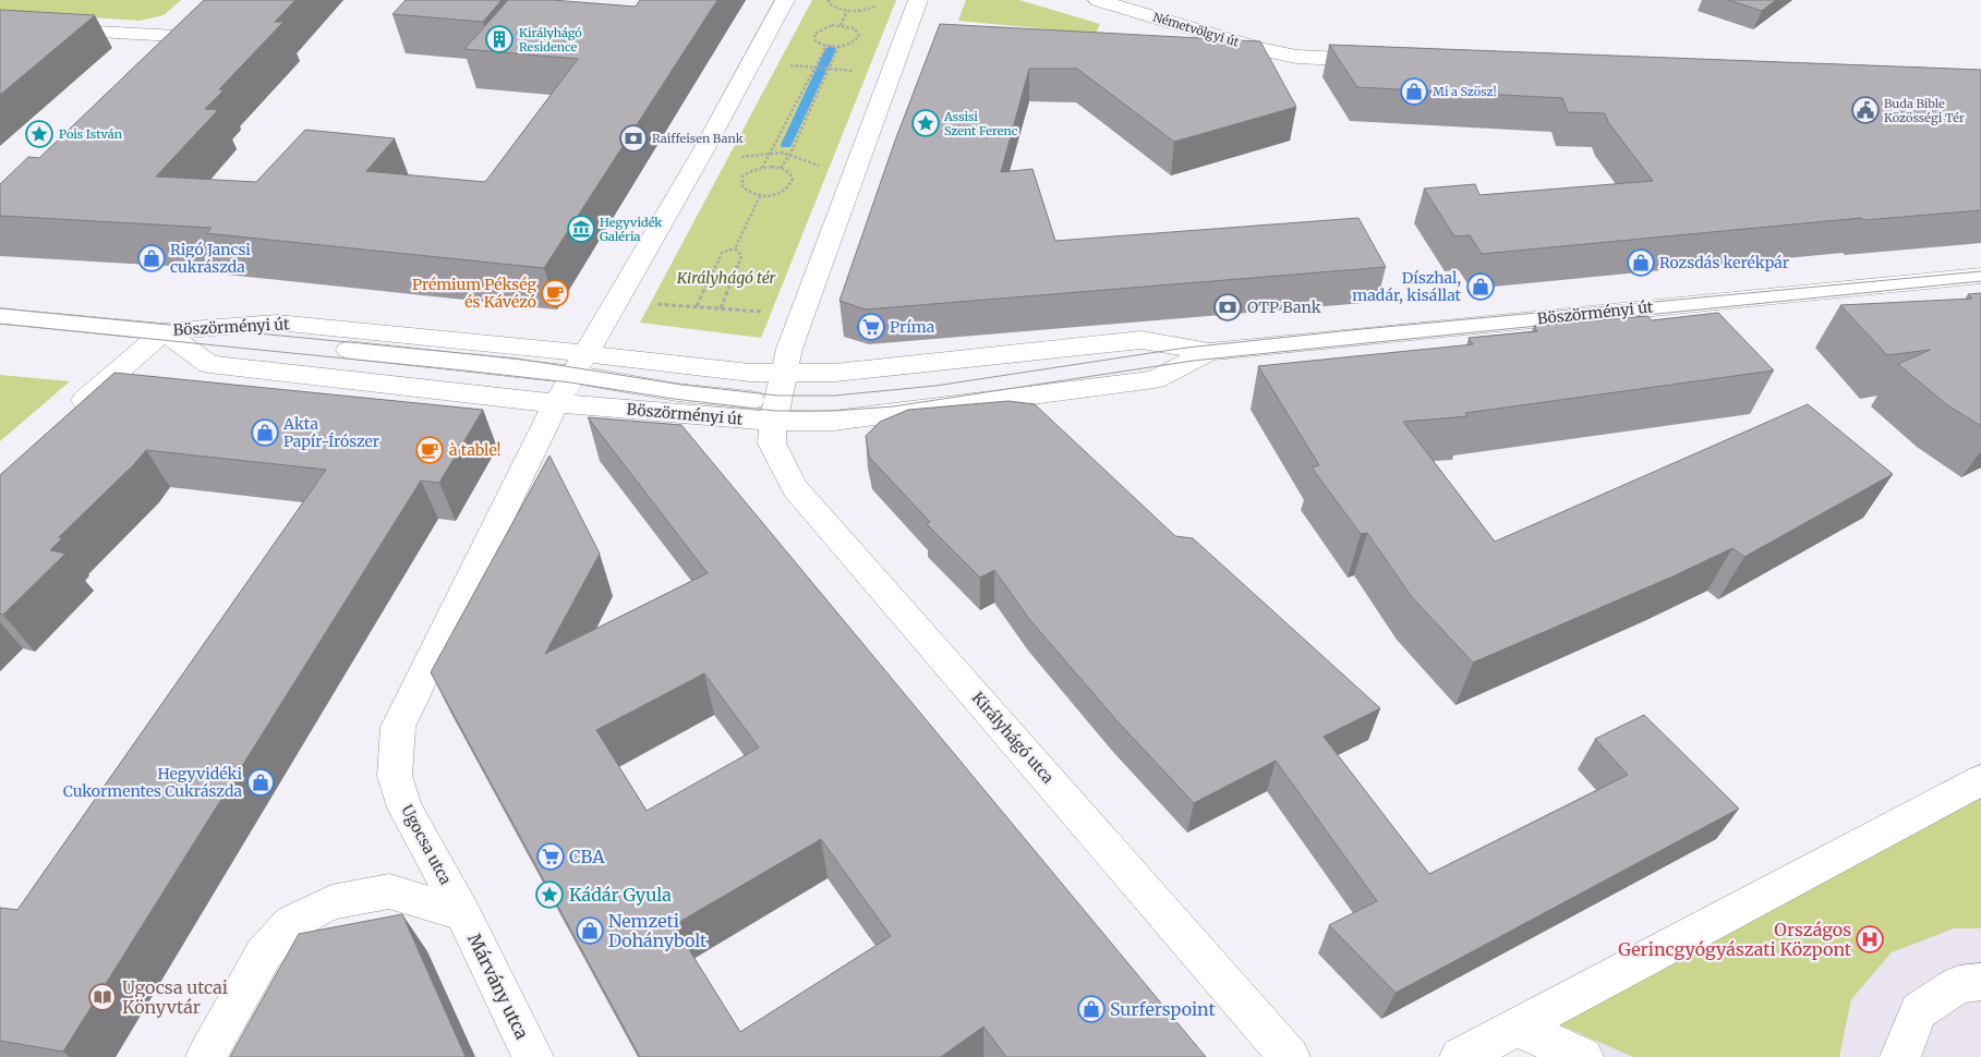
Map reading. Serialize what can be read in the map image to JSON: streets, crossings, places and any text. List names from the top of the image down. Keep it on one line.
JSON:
{"streets":{"street":["Németvölgyi út","Böszörményi út","Királyhágó utca","Ugocsa utca","Márvány utca"]},"crossings":[["Böszörményi út","Királyhágó utca"],["Böszörményi út","Ugocsa utca"],["Ugocsa utca","Márvány utca"]],"parks":["Királyhágó tér"],"places":{"building":["Királyhágó Residence"],"shop":["Mi a Szösz!","Rigó Jancsi cukrászda","Rozsdás kerékpár","Díszhal, madár, kisállat","Akta Papír-Írószer","Hegyvidéki Cukormentes Cukrászda","Nemzeti Dohánybolt","Surferspoint"],"public building":["Buda Bible Közösségi Tér"],"place":["Assisi Szent Ferenc","Pois István","Kádár Gyula"],"bank":["Raiffeisen Bank","OTP Bank"],"museum":["Hegyvidék Galéria"],"cafe":["Prémium Pékség és Kávézó","à table!"],"supermarket":["Príma","CBA"],"hospital":["Országos Gerincgyógyászati Központ"],"library":["Ugocsa utcai Könyvtár"]}}
